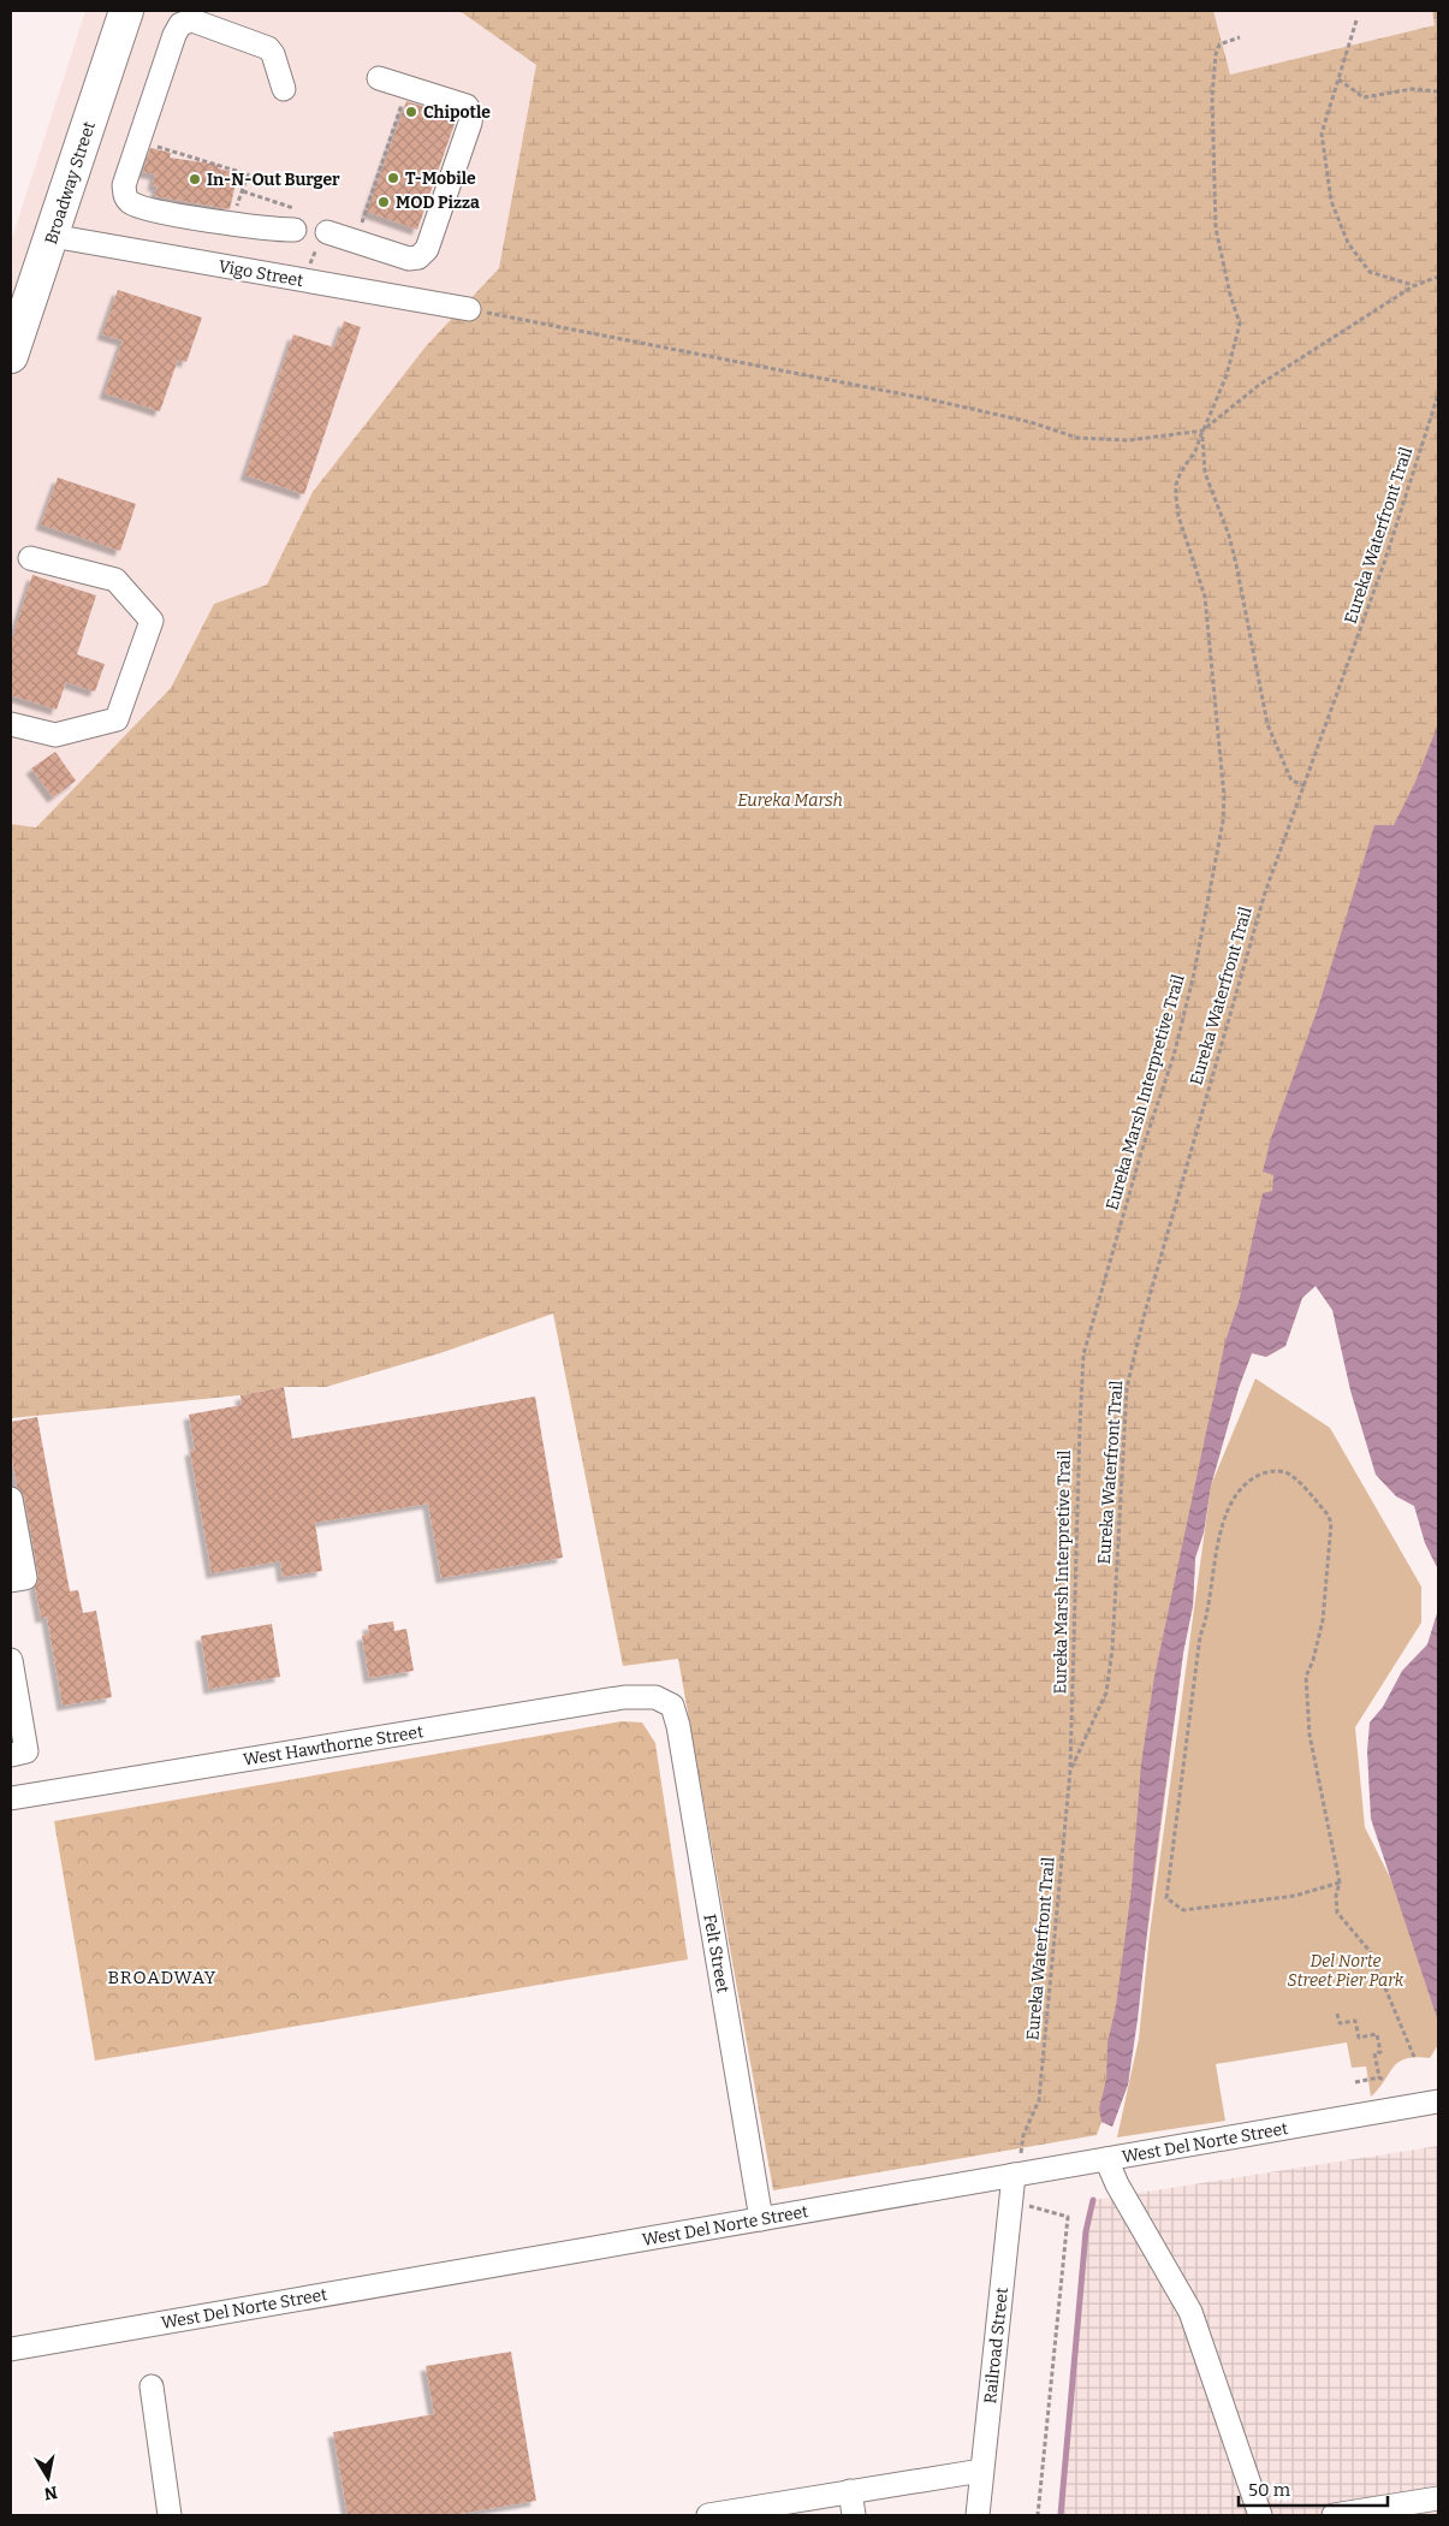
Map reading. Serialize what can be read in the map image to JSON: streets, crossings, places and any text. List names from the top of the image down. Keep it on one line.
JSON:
{"streets":{"highway":["Broadway Street"],"street":["Vigo Street","West Hawthorne Street","Felt Street","West Del Norte Street","Railroad Street"],"path":["Eureka Waterfront Trail","Eureka Marsh Interpretive Trail"]},"crossings":[["Broadway Street","Vigo Street"],["Eureka Waterfront Trail","Eureka Marsh Interpretive Trail"],["Eureka Waterfront Trail","West Del Norte Street"],["Eureka Waterfront Trail","Railroad Street"],["West Hawthorne Street","Felt Street"],["Felt Street","West Del Norte Street"],["West Del Norte Street","Railroad Street"]],"districts":["BROADWAY"],"parks":["Eureka Marsh","Del Norte Street Pier Park"],"places":["Chipotle","T-Mobile","In-N-Out Burger","MOD Pizza"],"scale_bar":"50 m","north":"bottom"}
